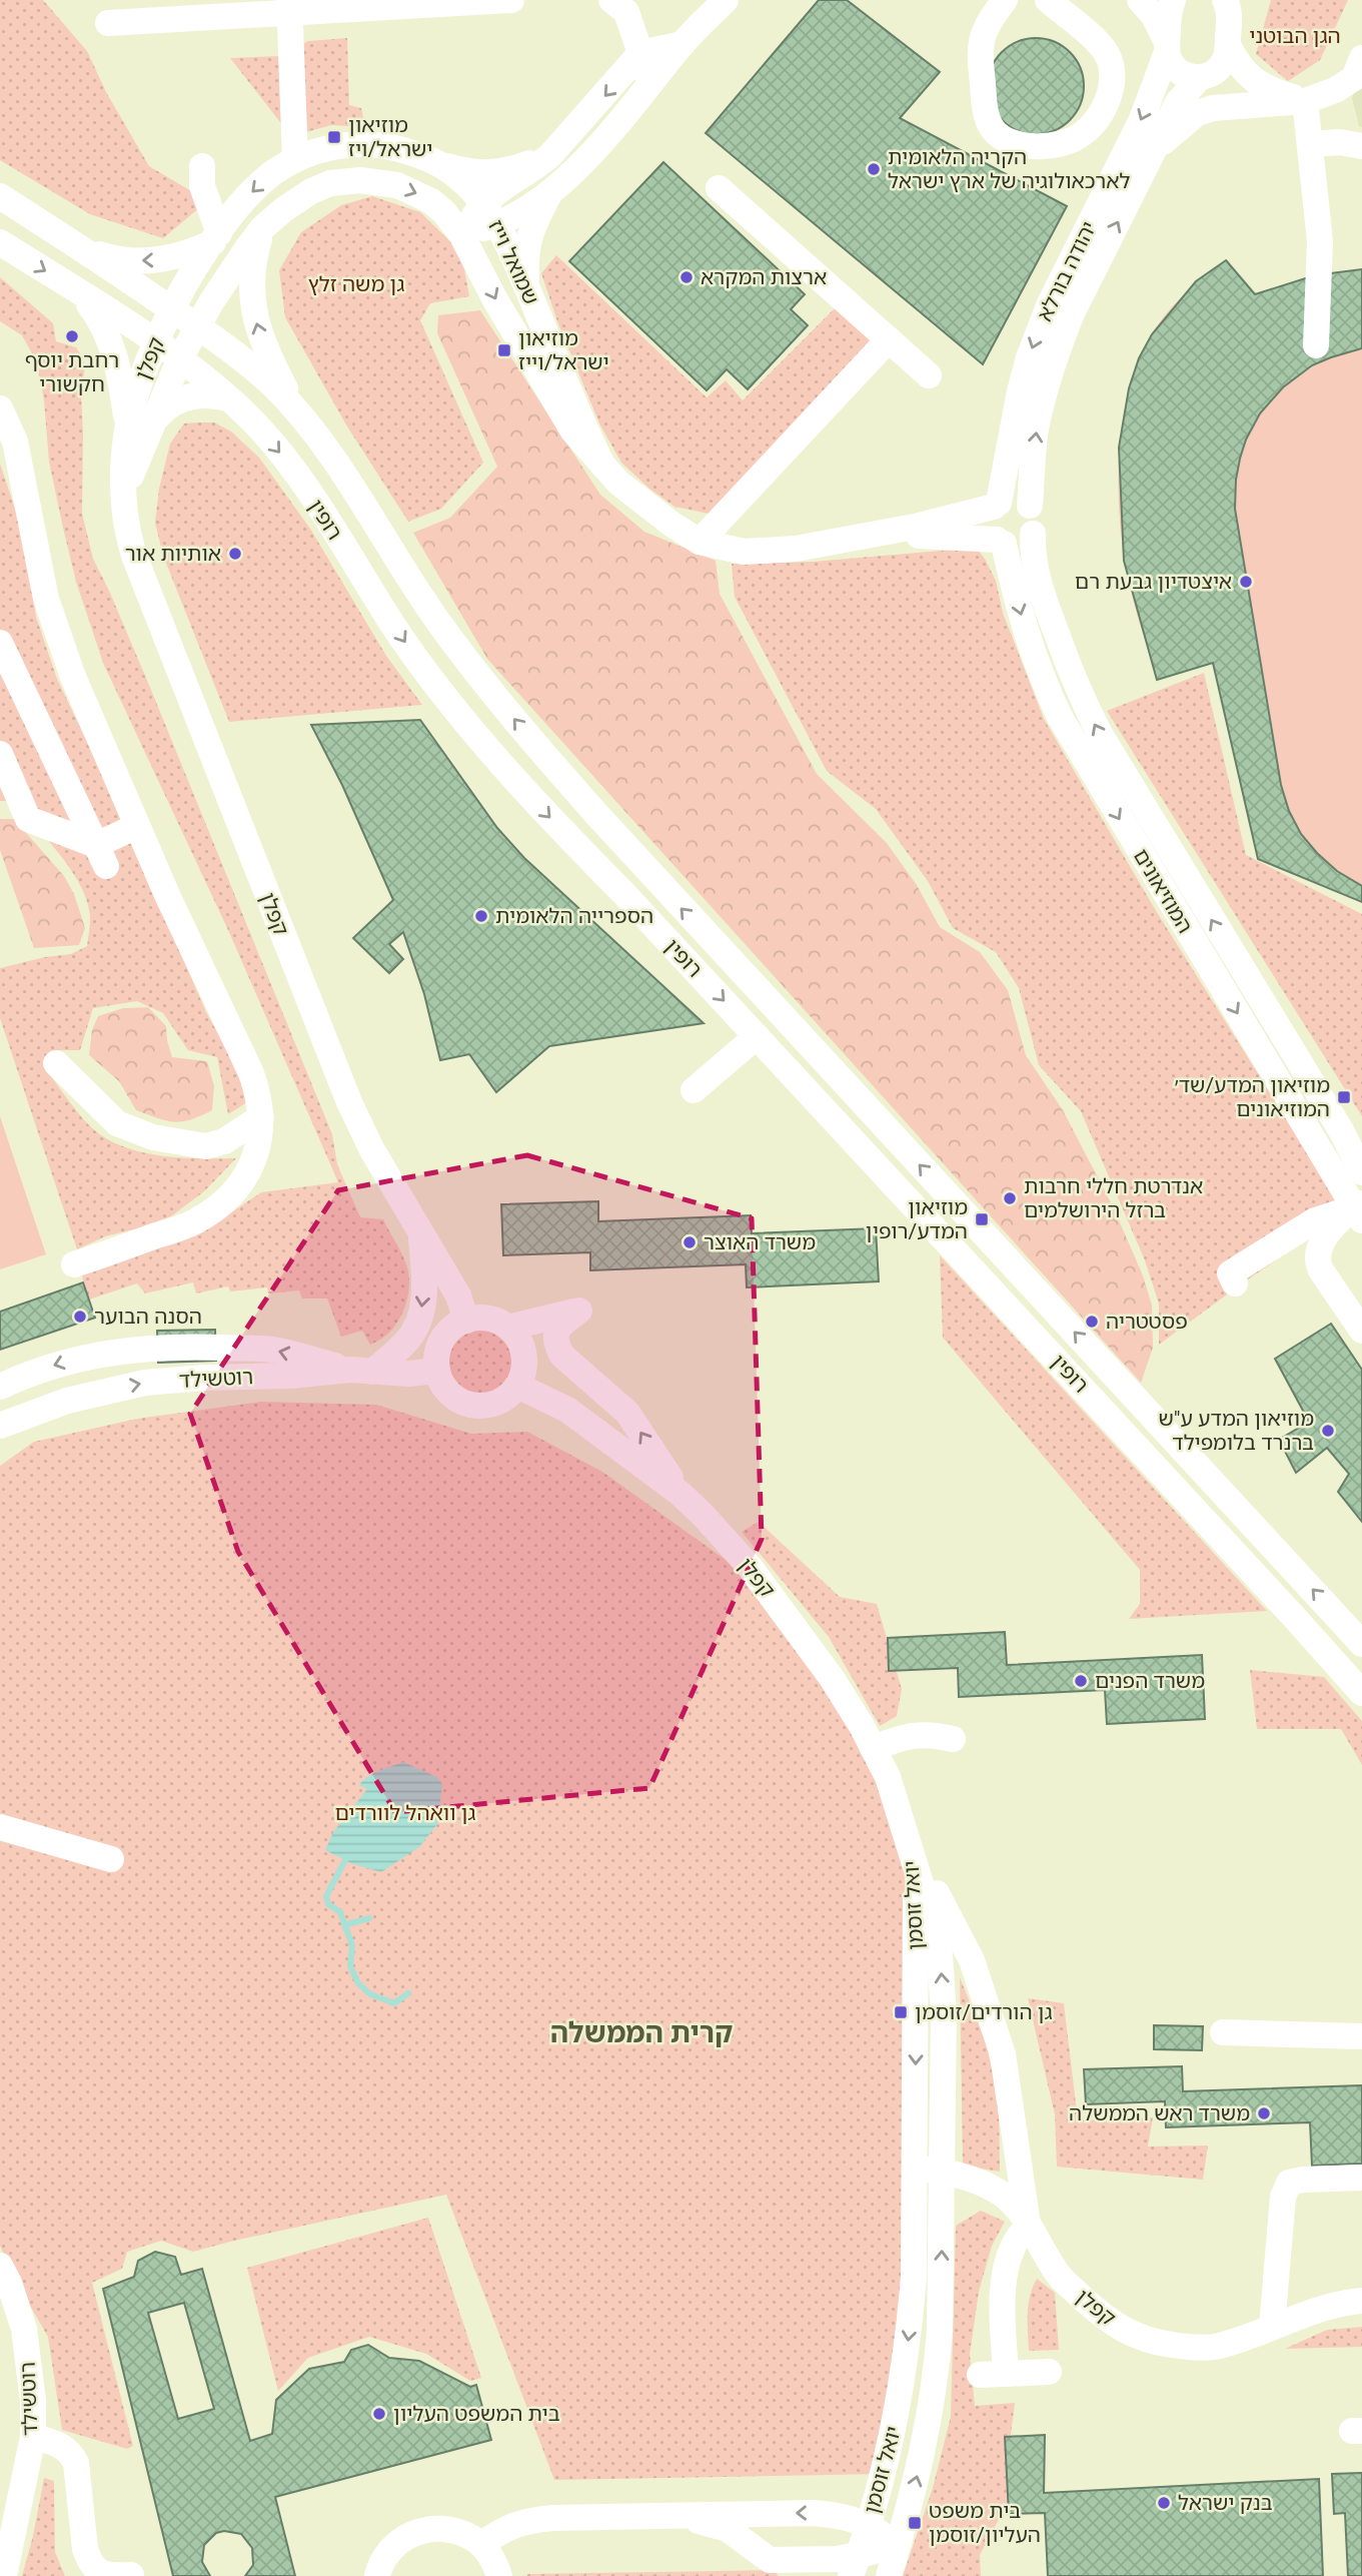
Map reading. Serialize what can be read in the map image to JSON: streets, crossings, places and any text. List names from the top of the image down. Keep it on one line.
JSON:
{"streets":{"street":["שמואל וייז","יהודה בורלא","קפלן","רופין","המוזיאונים","רוטשילד","יואל זוסמן"]},"crossings":[["שמואל וייז","יהודה בורלא"],["שמואל וייז","קפלן"],["שמואל וייז","רופין"],["שמואל וייז","המוזיאונים"],["יהודה בורלא","המוזיאונים"],["קפלן","רופין"],["קפלן","רוטשילד"],["קפלן","יואל זוסמן"]],"districts":["קרית הממשלה"],"parks":["הגן הבוטני","גן משה זלץ","גן וואהל לוורדים"],"places":{"transit":["מוזיאון ישראל/ויז","מוזיאון ישראל/וייז","מוזיאון המדע/שד׳ המוזיאונים","מוזיאון המדע/רופין","גן הורדים/זוסמן","בית משפט העליון/זוסמן"],"other":["הקריה הלאומית לארכאולוגיה של ארץ ישראל","ארצות המקרא","רחבת יוסף חקשורי","אותיות אור","איצטדיון גבעת רם","הספרייה הלאומית","אנדרטת חללי חרבות ברזל הירושלמים","משרד האוצר","הסנה הבוער","פסטטריה","מוזיאון המדע ע\"ש ברנרד בלומפילד","משרד הפנים","משרד ראש הממשלה","בית המשפט העליון","בנק ישראל"]}}
